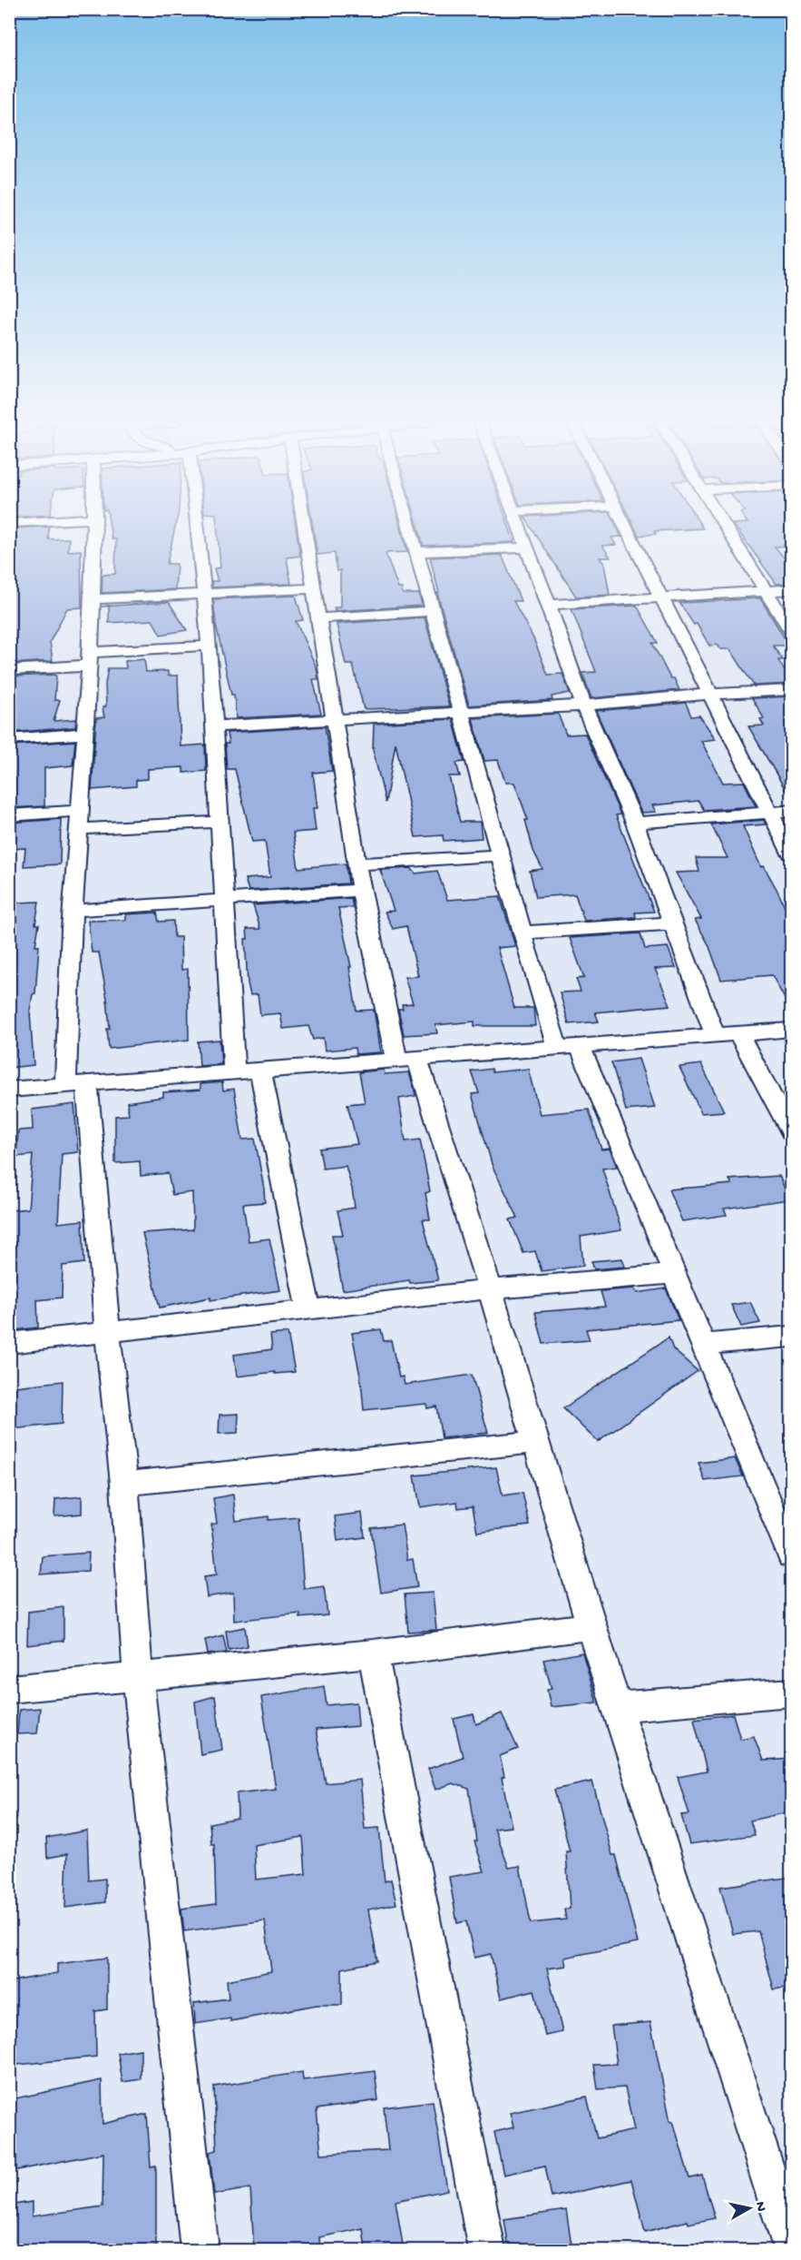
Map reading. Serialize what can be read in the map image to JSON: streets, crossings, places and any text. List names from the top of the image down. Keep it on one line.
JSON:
{"north":"right"}
